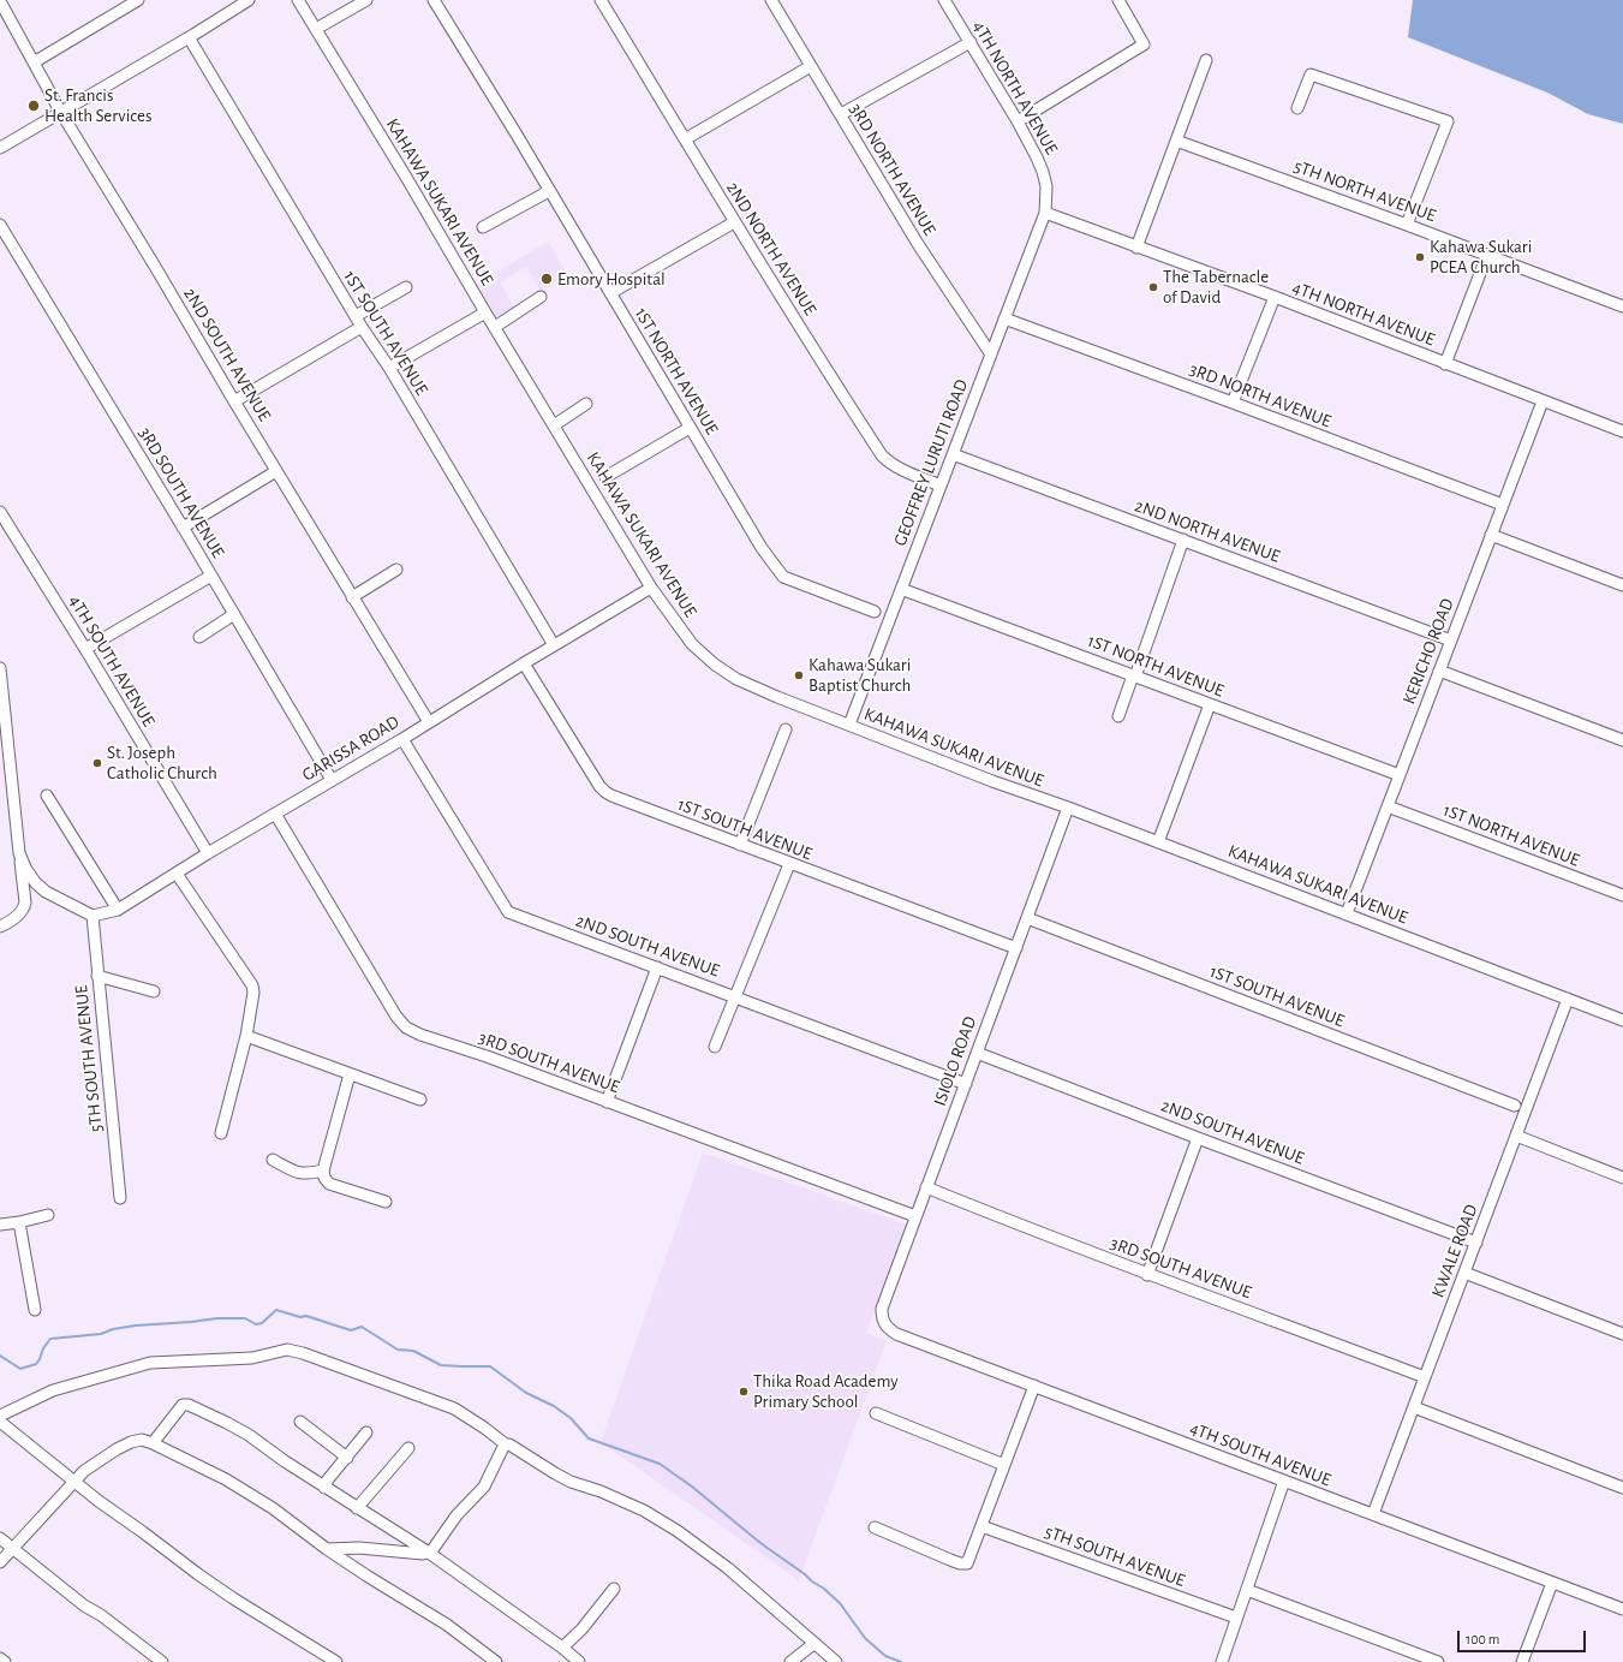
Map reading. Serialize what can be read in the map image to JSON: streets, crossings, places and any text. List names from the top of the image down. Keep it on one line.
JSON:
{"streets":{"street":["4TH NORTH AVENUE","3RD NORTH AVENUE","5TH NORTH AVENUE","KAHAWA SUKARI AVENUE","2ND NORTH AVENUE","1ST SOUTH AVENUE","2ND SOUTH AVENUE","1ST NORTH AVENUE","GEOFFREY LURUTI ROAD","3RD SOUTH AVENUE","KERICHO ROAD","4TH SOUTH AVENUE","GARISSA ROAD","5TH SOUTH AVENUE","ISIOLO ROAD","KWALE ROAD"]},"crossings":[["4TH NORTH AVENUE","GEOFFREY LURUTI ROAD"],["4TH NORTH AVENUE","KERICHO ROAD"],["3RD NORTH AVENUE","GEOFFREY LURUTI ROAD"],["3RD NORTH AVENUE","KERICHO ROAD"],["KAHAWA SUKARI AVENUE","GEOFFREY LURUTI ROAD"],["KAHAWA SUKARI AVENUE","KERICHO ROAD"],["KAHAWA SUKARI AVENUE","GARISSA ROAD"],["KAHAWA SUKARI AVENUE","ISIOLO ROAD"],["KAHAWA SUKARI AVENUE","KWALE ROAD"],["2ND NORTH AVENUE","GEOFFREY LURUTI ROAD"],["2ND NORTH AVENUE","KERICHO ROAD"],["1ST SOUTH AVENUE","GARISSA ROAD"],["1ST SOUTH AVENUE","ISIOLO ROAD"],["1ST SOUTH AVENUE","KWALE ROAD"],["2ND SOUTH AVENUE","GARISSA ROAD"],["2ND SOUTH AVENUE","ISIOLO ROAD"],["2ND SOUTH AVENUE","KWALE ROAD"],["1ST NORTH AVENUE","GEOFFREY LURUTI ROAD"],["1ST NORTH AVENUE","KERICHO ROAD"],["3RD SOUTH AVENUE","GARISSA ROAD"],["3RD SOUTH AVENUE","ISIOLO ROAD"],["3RD SOUTH AVENUE","KWALE ROAD"],["4TH SOUTH AVENUE","GARISSA ROAD"],["4TH SOUTH AVENUE","ISIOLO ROAD"],["4TH SOUTH AVENUE","KWALE ROAD"],["GARISSA ROAD","5TH SOUTH AVENUE"]],"places":["St. Francis Health Services","Kahawa Sukari PCEA Church","Emory Hospital","The Tabernacle of David","Kahawa Sukari Baptist Church","St. Joseph Catholic Church","Thika Road Academy Primary School"],"scale_bar":"100 m"}
